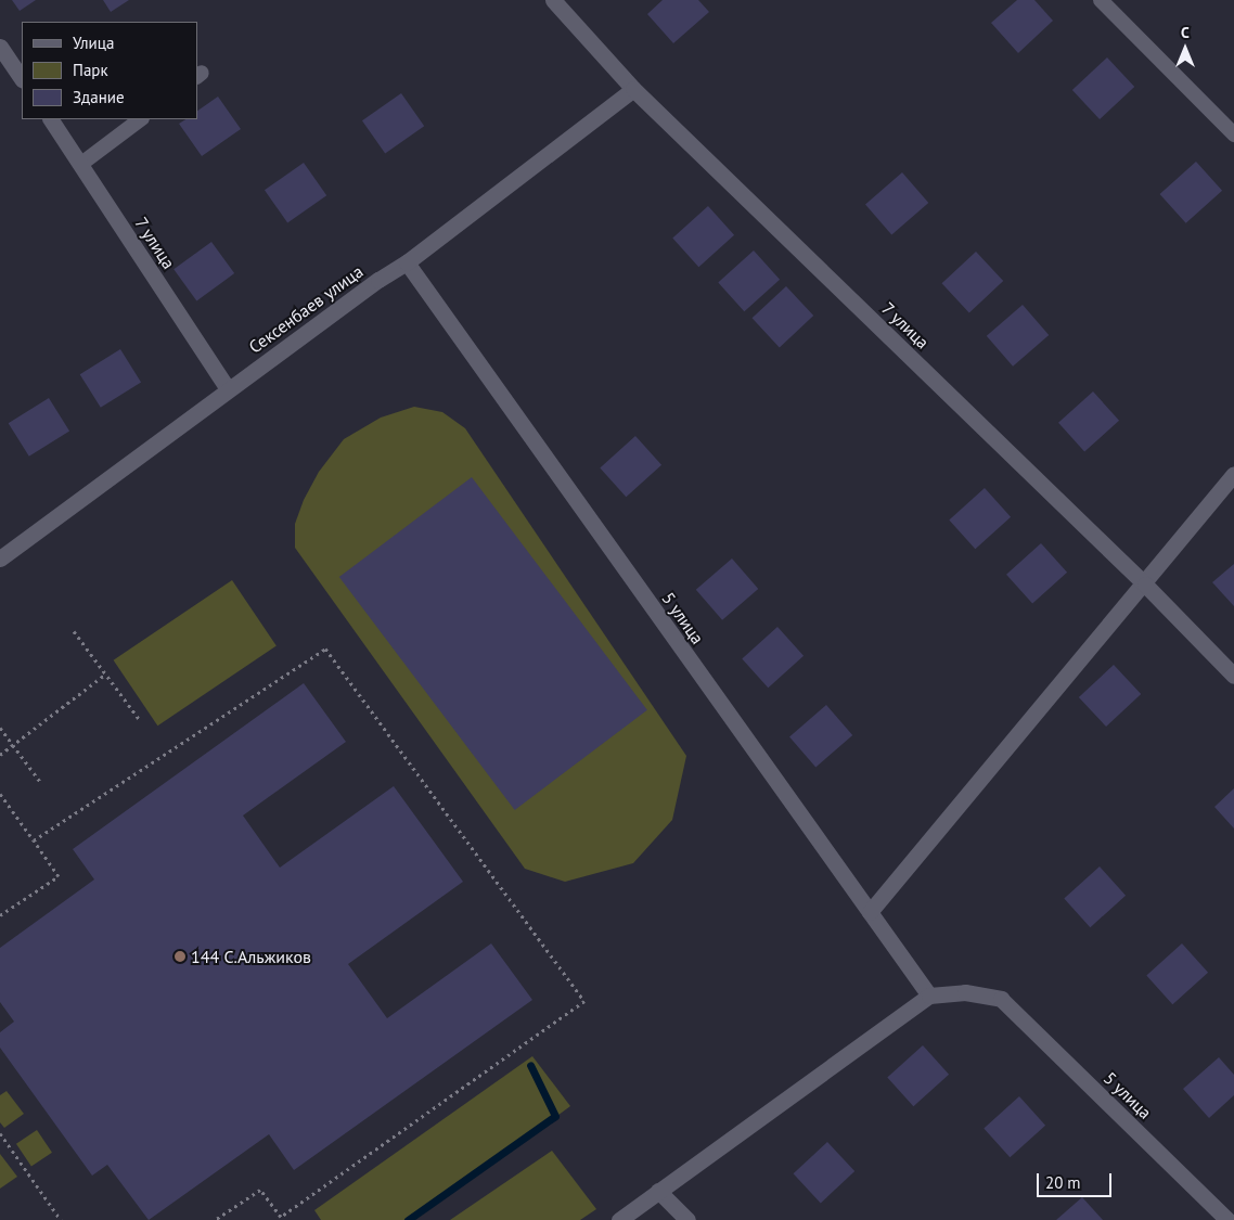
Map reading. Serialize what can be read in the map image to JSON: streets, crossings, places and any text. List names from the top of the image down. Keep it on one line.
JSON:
{"streets":{"street":["7 улица","Сексенбаев улица","5 улица"]},"crossings":[["7 улица","Сексенбаев улица"],["Сексенбаев улица","5 улица"]],"places":["144 С.Альжиков"],"legend":["Улица","Парк","Здание"],"scale_bar":"20 m","north":"top"}
